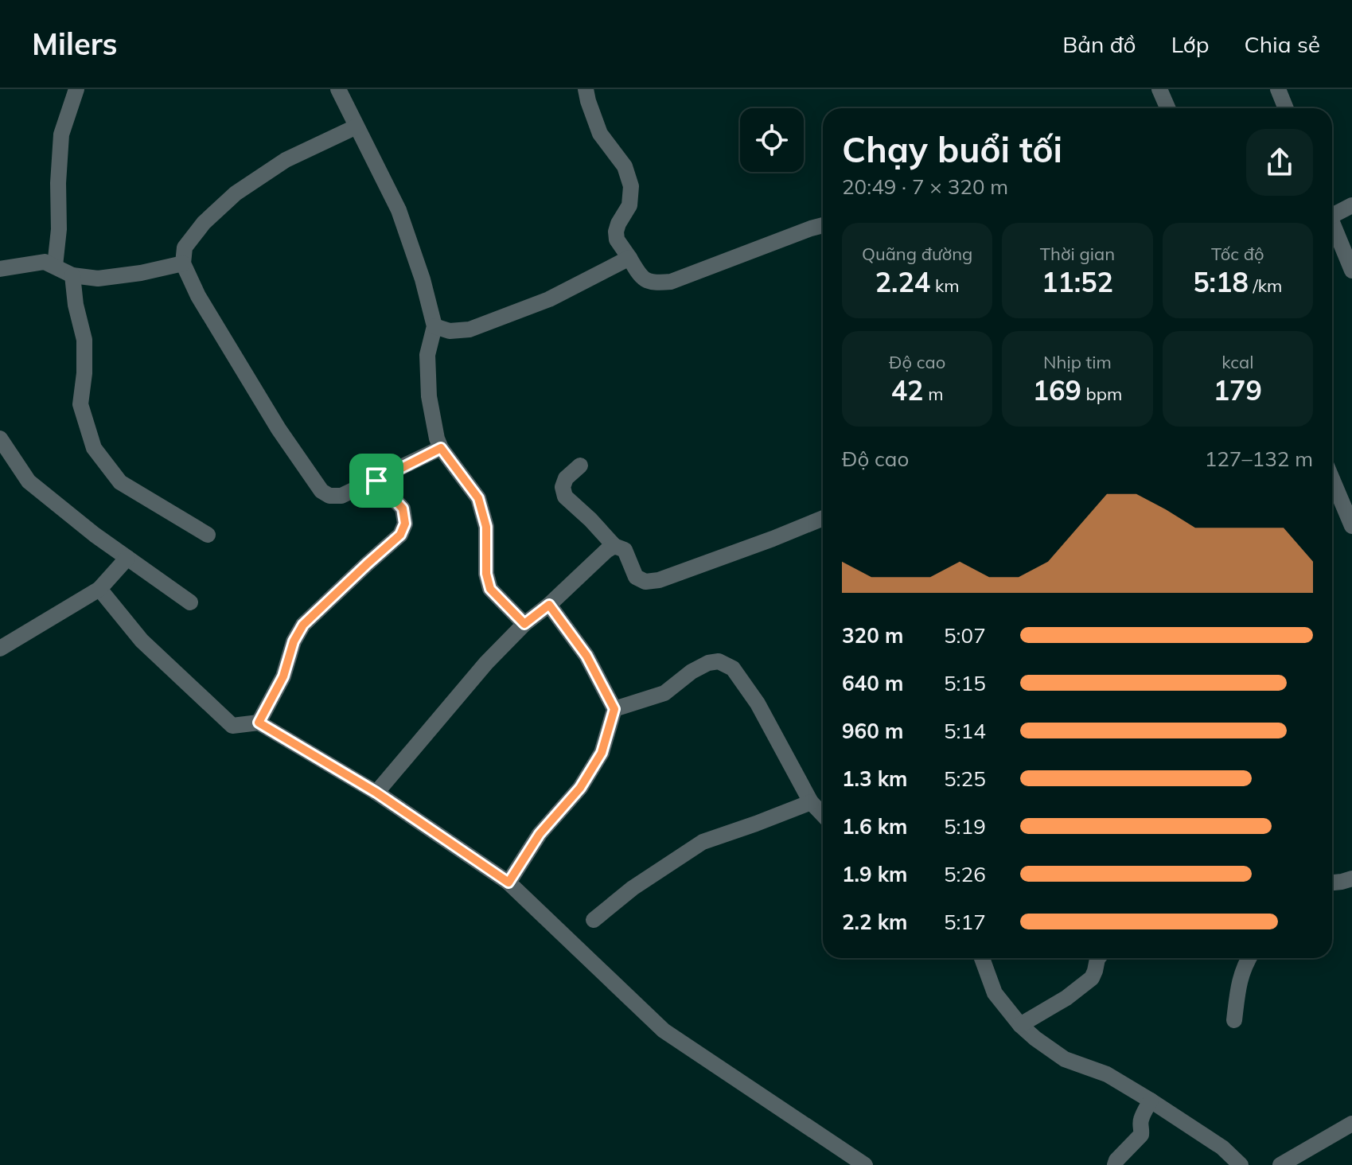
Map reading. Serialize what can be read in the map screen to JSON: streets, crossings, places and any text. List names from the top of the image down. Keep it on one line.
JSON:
{"page":{"header":"Milers","nav":["Bản đồ","Lớp","Chia sẻ"],"heading":["Chạy buổi tối","20:49 · 7 × 320 m"],"stats":[["Quãng đường","2.24 km"],["Thời gian","11:52"],["Tốc độ","5:18 /km"],["Độ cao","42 m"],["Nhịp tim","169 bpm"],["kcal","179"]],"chart":["Độ cao","127–132 m"],"list":[{"name":"320 m","note":"5:07"},{"name":"640 m","note":"5:15"},{"name":"960 m","note":"5:14"},{"name":"1.3 km","note":"5:25"},{"name":"1.6 km","note":"5:19"},{"name":"1.9 km","note":"5:26"},{"name":"2.2 km","note":"5:17"}]}}
